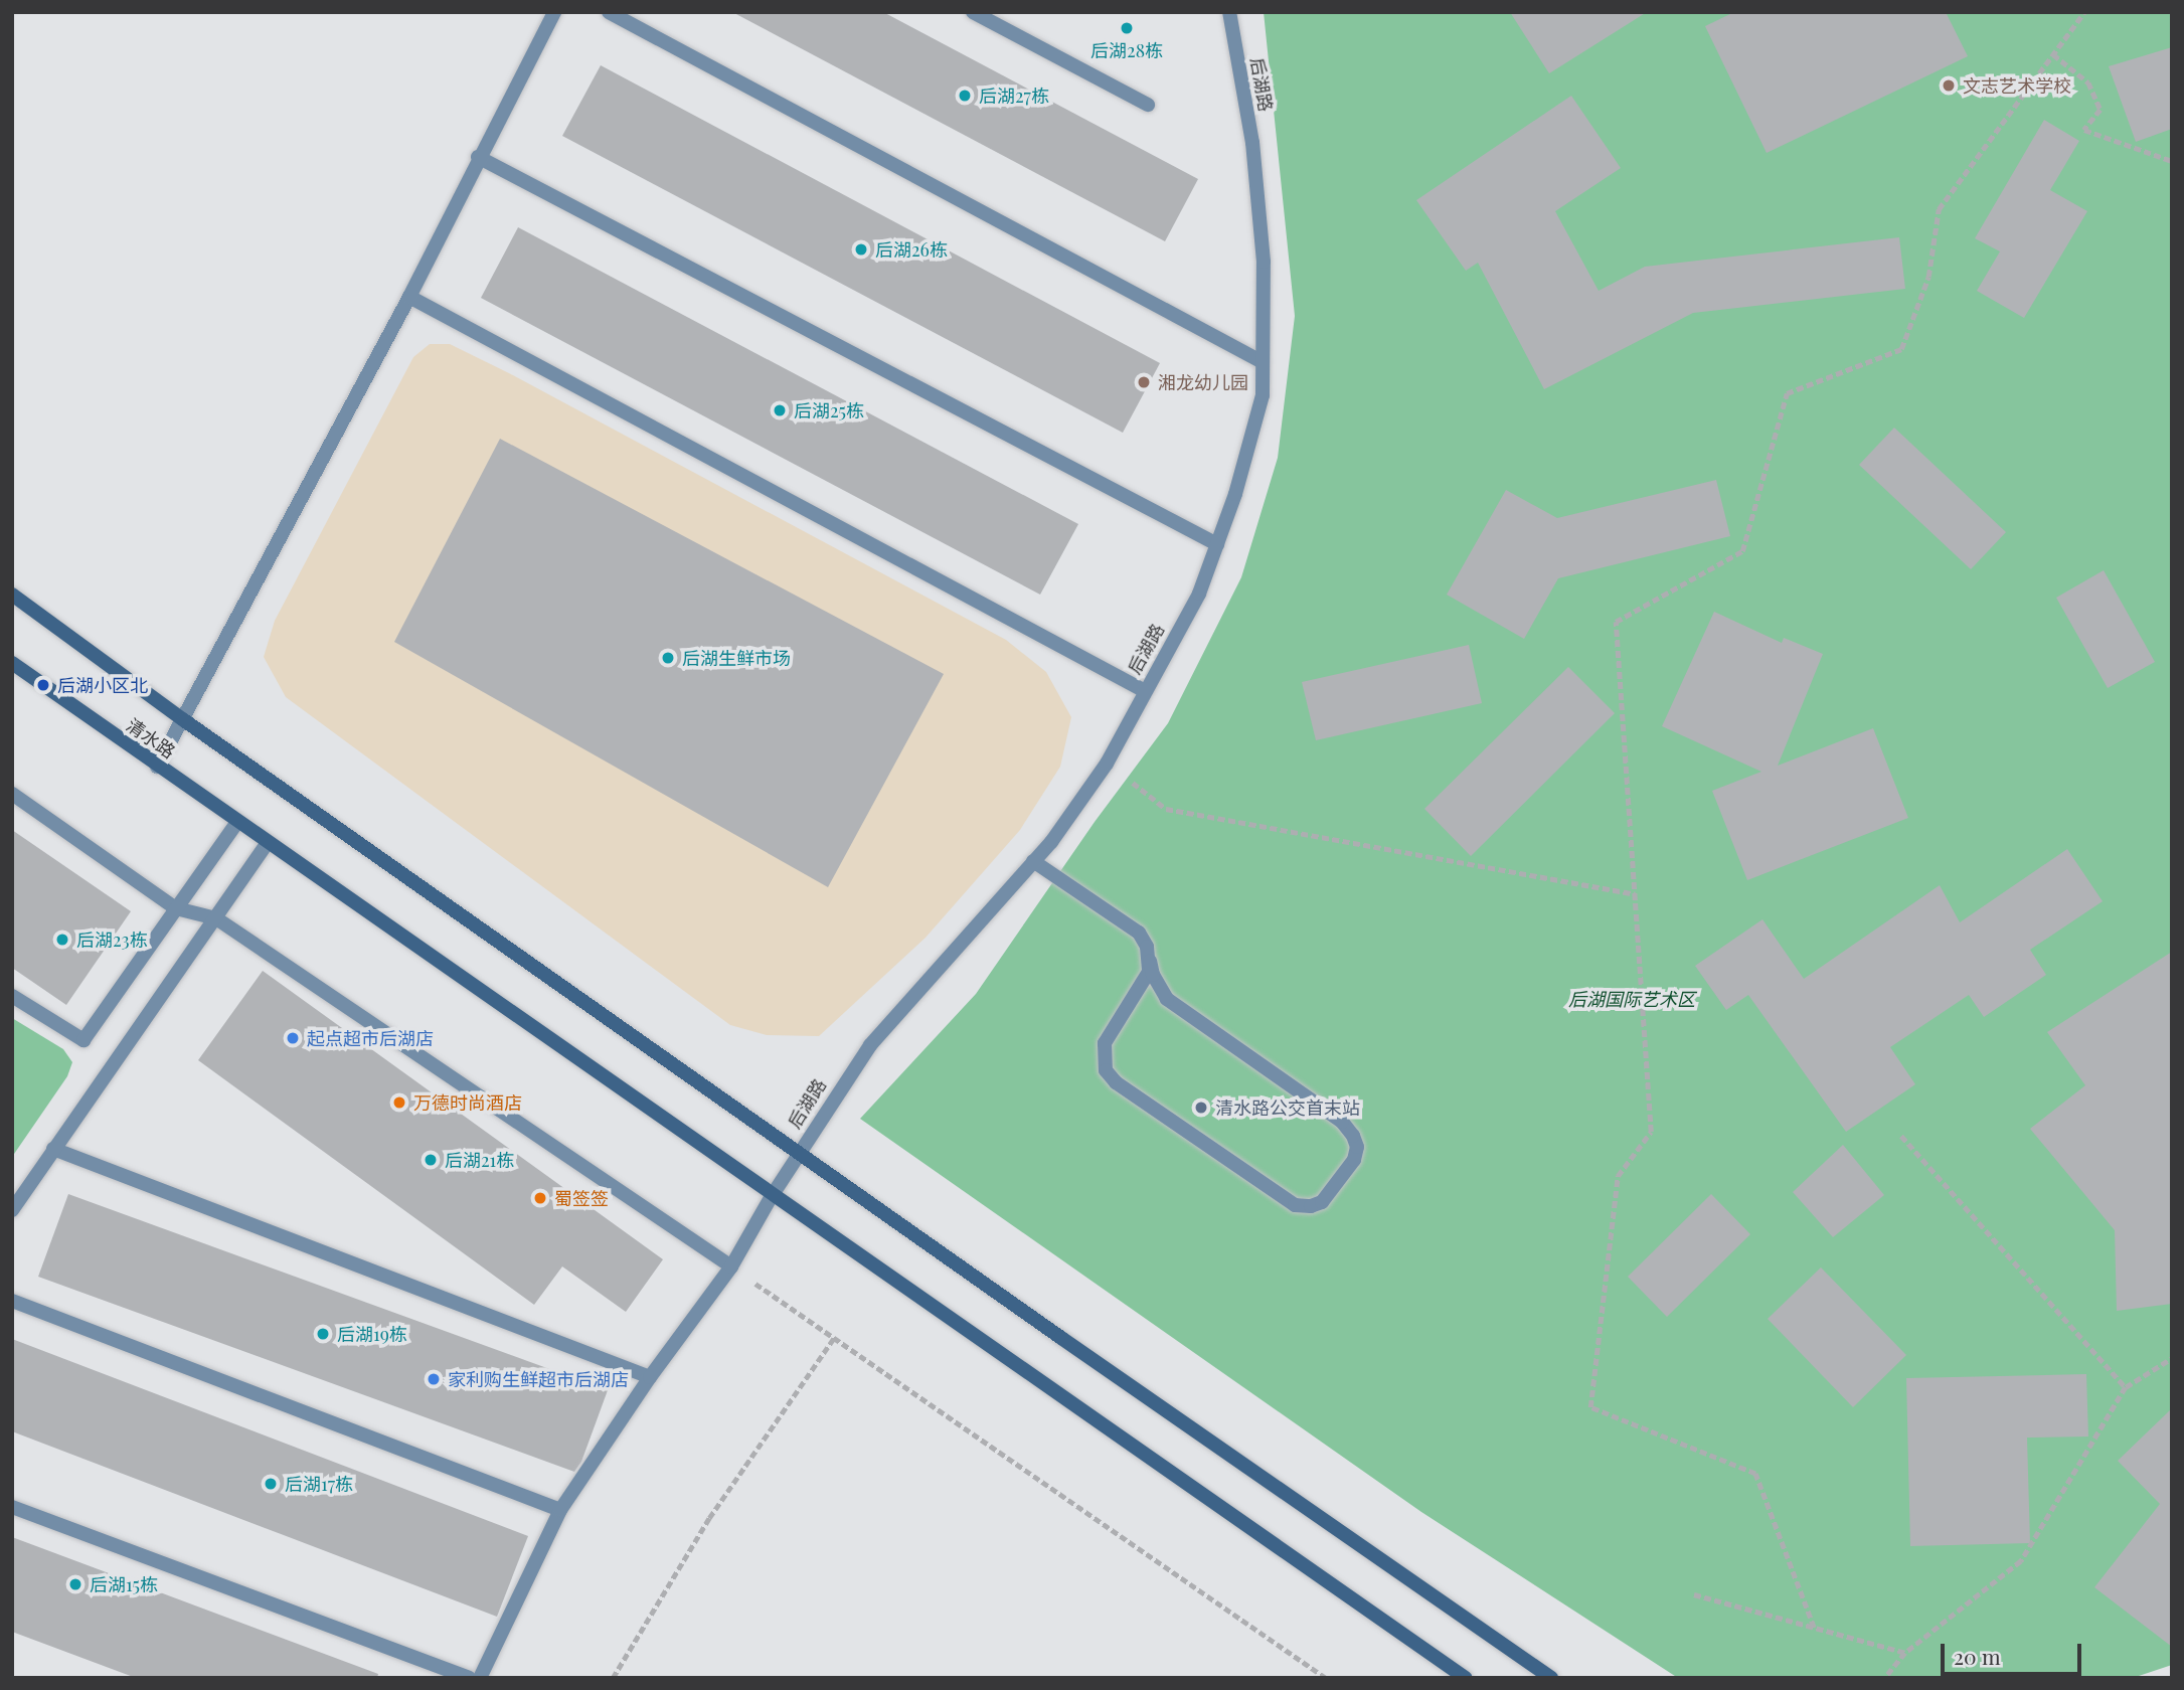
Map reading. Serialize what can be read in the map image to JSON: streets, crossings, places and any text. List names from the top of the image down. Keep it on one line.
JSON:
{"streets":{"main road":["清水路"],"street":["后湖路"]},"crossings":[["后湖路","清水路"]],"parks":["后湖国际艺术区"],"places":["后湖28栋","文志艺术学校","后湖27栋","后湖26栋","湘龙幼儿园","后湖25栋","后湖生鲜市场","后湖小区北","后湖23栋","起点超市后湖店","万德时尚酒店","清水路公交首末站","后湖21栋","蜀签签","后湖19栋","家利购生鲜超市后湖店","后湖17栋","后湖15栋"],"scale_bar":"20 m"}
